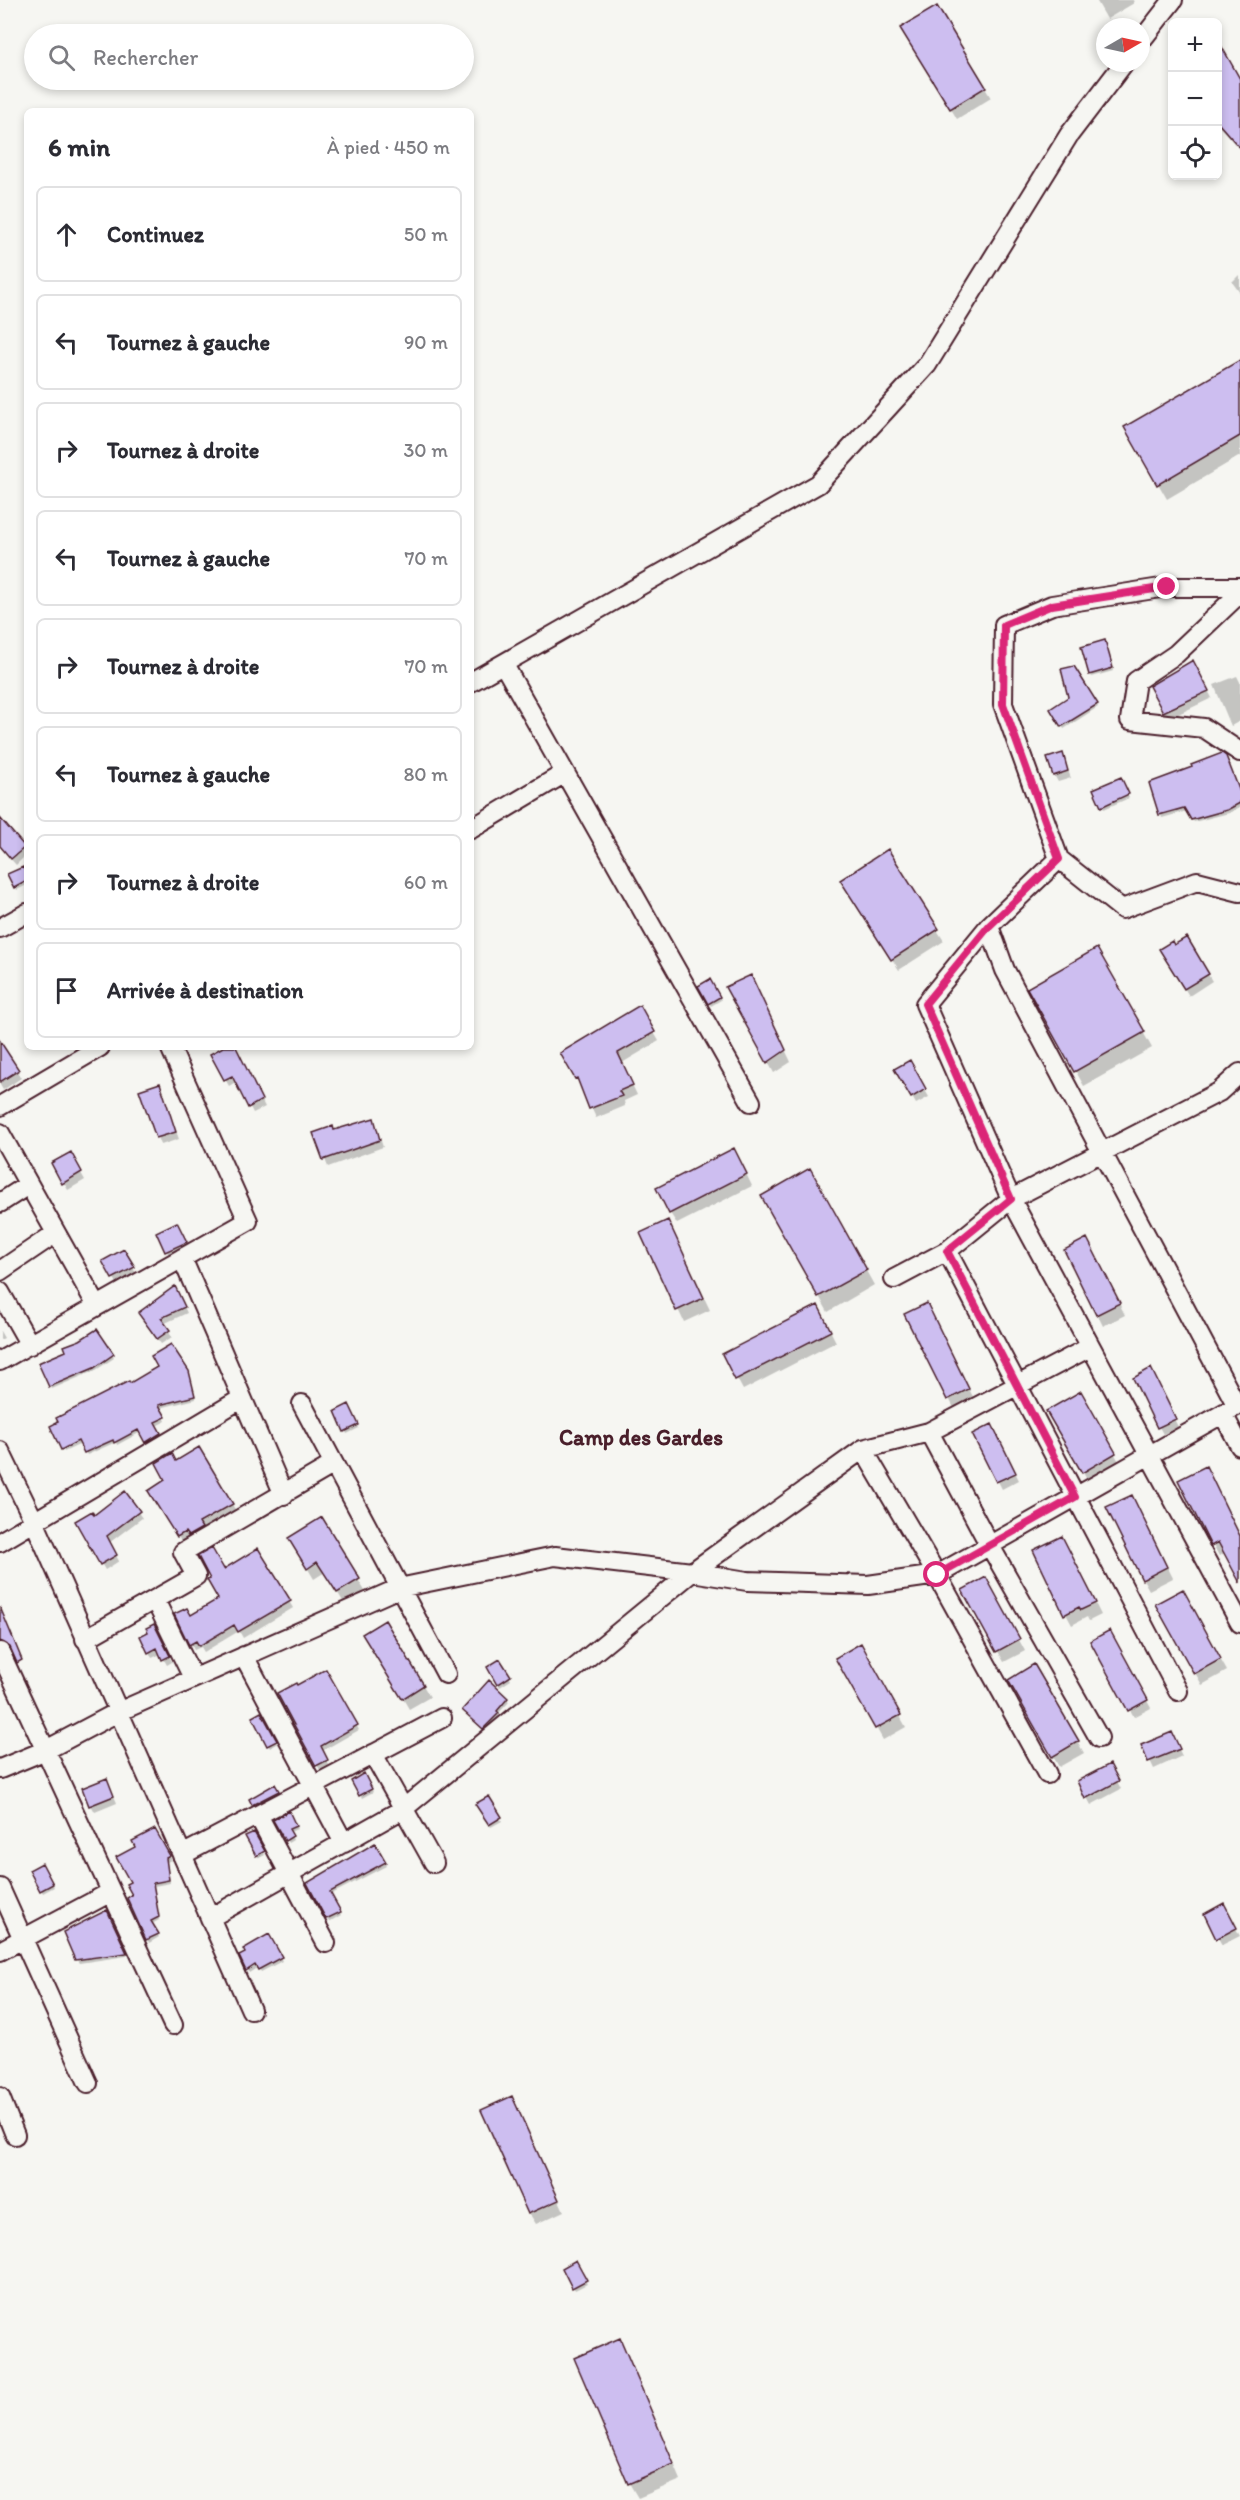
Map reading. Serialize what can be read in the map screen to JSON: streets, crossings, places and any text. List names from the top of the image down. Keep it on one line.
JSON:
{"districts":["Camp des Gardes"],"north":"right","page":{"map_buttons":["+","−"],"search":"Rechercher","heading":["6 min","À pied · 450 m"],"list":[["Continuez","50 m"],["Tournez à gauche","90 m"],["Tournez à droite","30 m"],["Tournez à gauche","70 m"],["Tournez à droite","70 m"],["Tournez à gauche","80 m"],["Tournez à droite","60 m"],"Arrivée à destination"]}}
